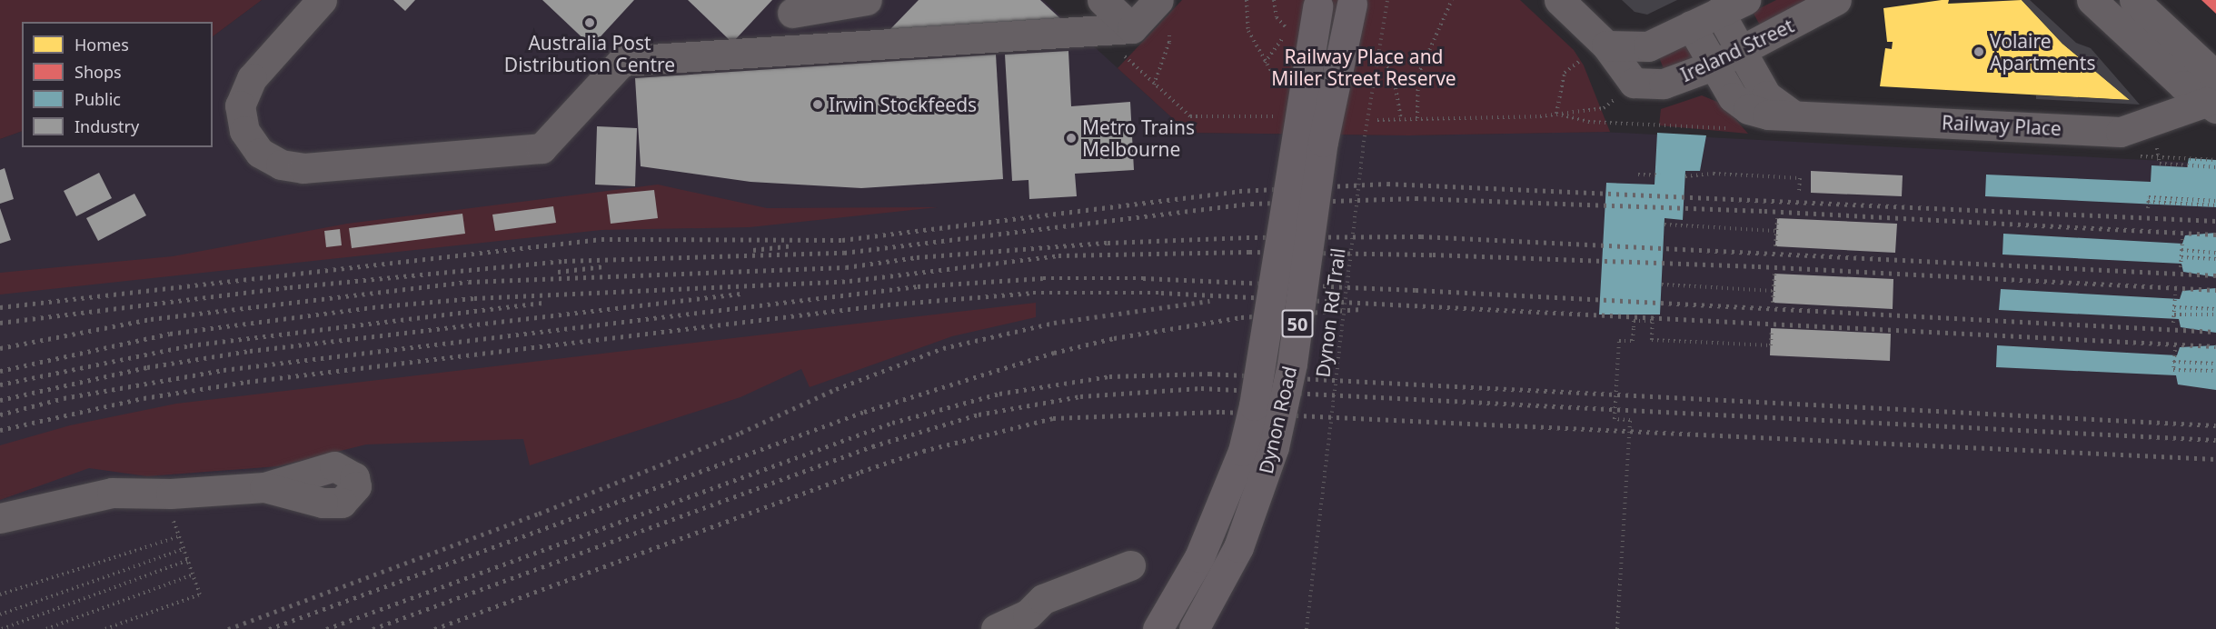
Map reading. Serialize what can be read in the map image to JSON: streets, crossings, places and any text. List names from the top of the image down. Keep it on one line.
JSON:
{"streets":{"main road":["50","Dynon Road"],"street":["Ireland Street","Railway Place"],"path":["Dynon Rd Trail"]},"crossings":[["Ireland Street","Railway Place"]],"parks":["Railway Place and Miller Street Reserve"],"places":["Australia Post Distribution Centre","Volaire Apartments","Irwin Stockfeeds","Metro Trains Melbourne"],"legend":["Homes","Shops","Public","Industry"]}
